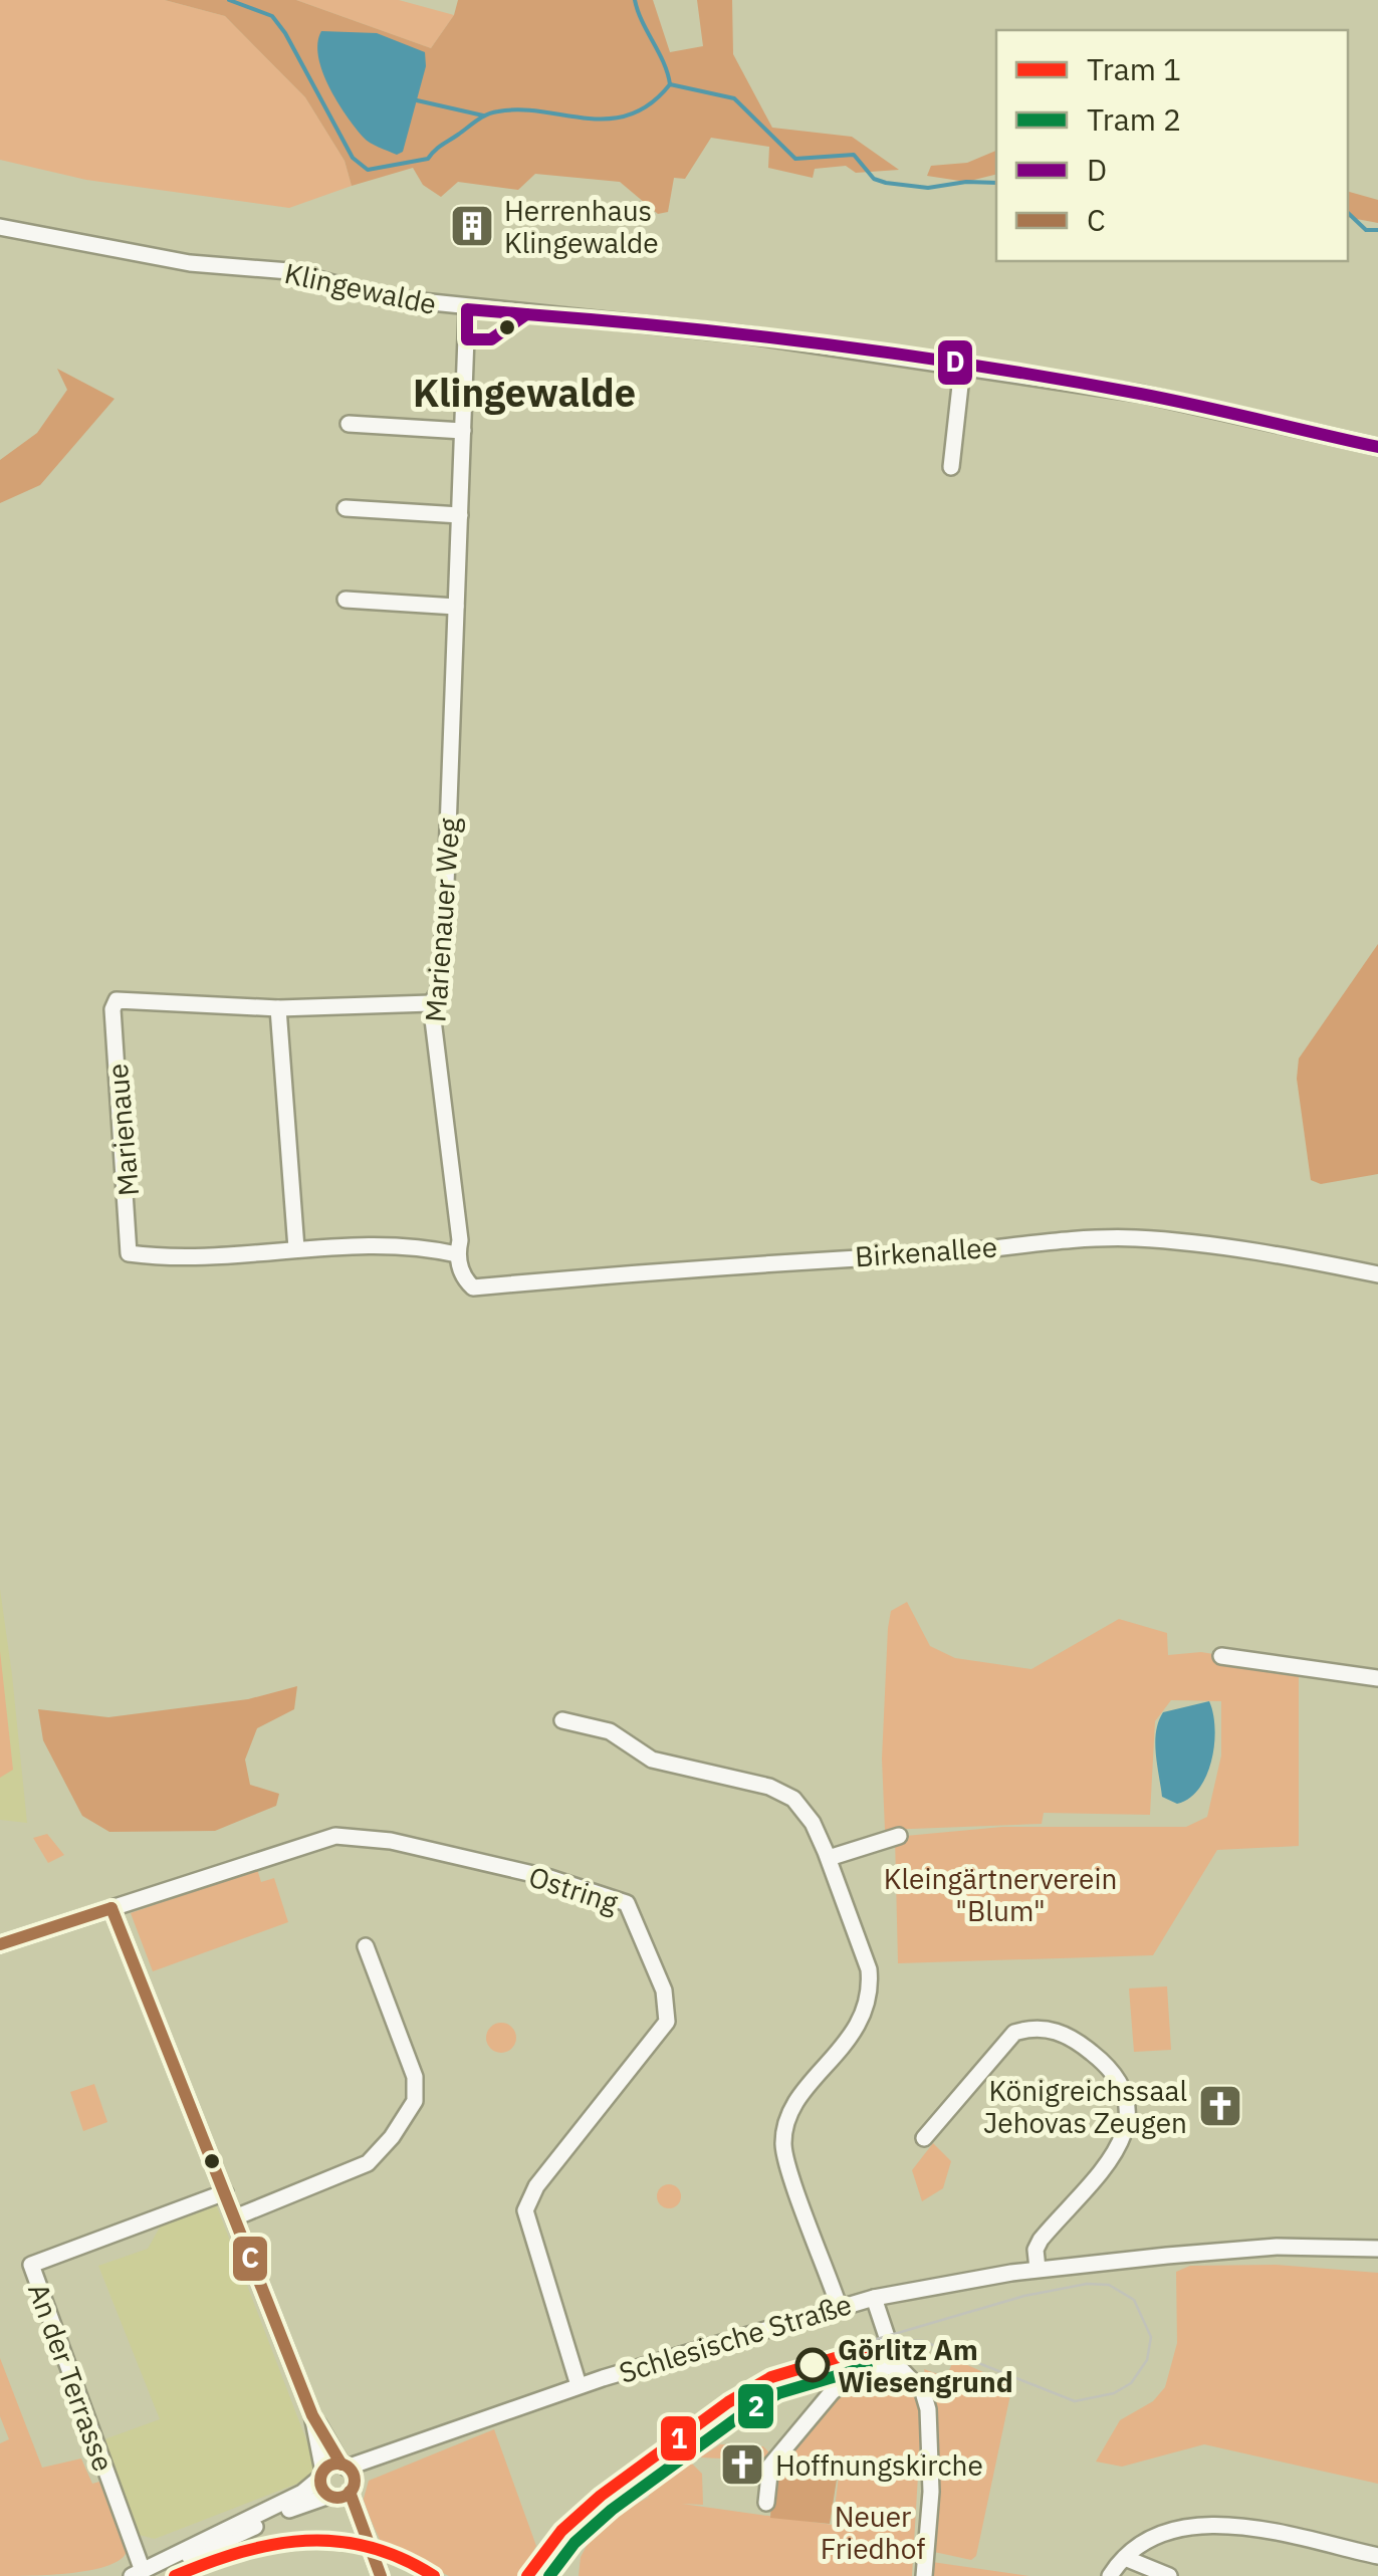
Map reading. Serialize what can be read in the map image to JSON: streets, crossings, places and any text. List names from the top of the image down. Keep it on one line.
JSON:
{"streets":{"street":["Klingewalde","Marienauer Weg","Marienaue","Birkenallee","Ostring","Schlesische Straße","An der Terrasse"]},"crossings":[["Klingewalde","Marienauer Weg"],["Marienauer Weg","Marienaue"],["Marienauer Weg","Birkenallee"],["Ostring","Schlesische Straße"],["Schlesische Straße","An der Terrasse"]],"districts":["Klingewalde"],"parks":["Kleingärtnerverein \"Blum\"","Neuer Friedhof"],"places":{"building":["Herrenhaus Klingewalde"],"church":["Königreichssaal Jehovas Zeugen","Hoffnungskirche"],"other":["Görlitz Am Wiesengrund"]},"lines":["transit line D","transit line C","tram line 1","tram line 2"],"legend":["Tram 1","Tram 2","D","C"]}
